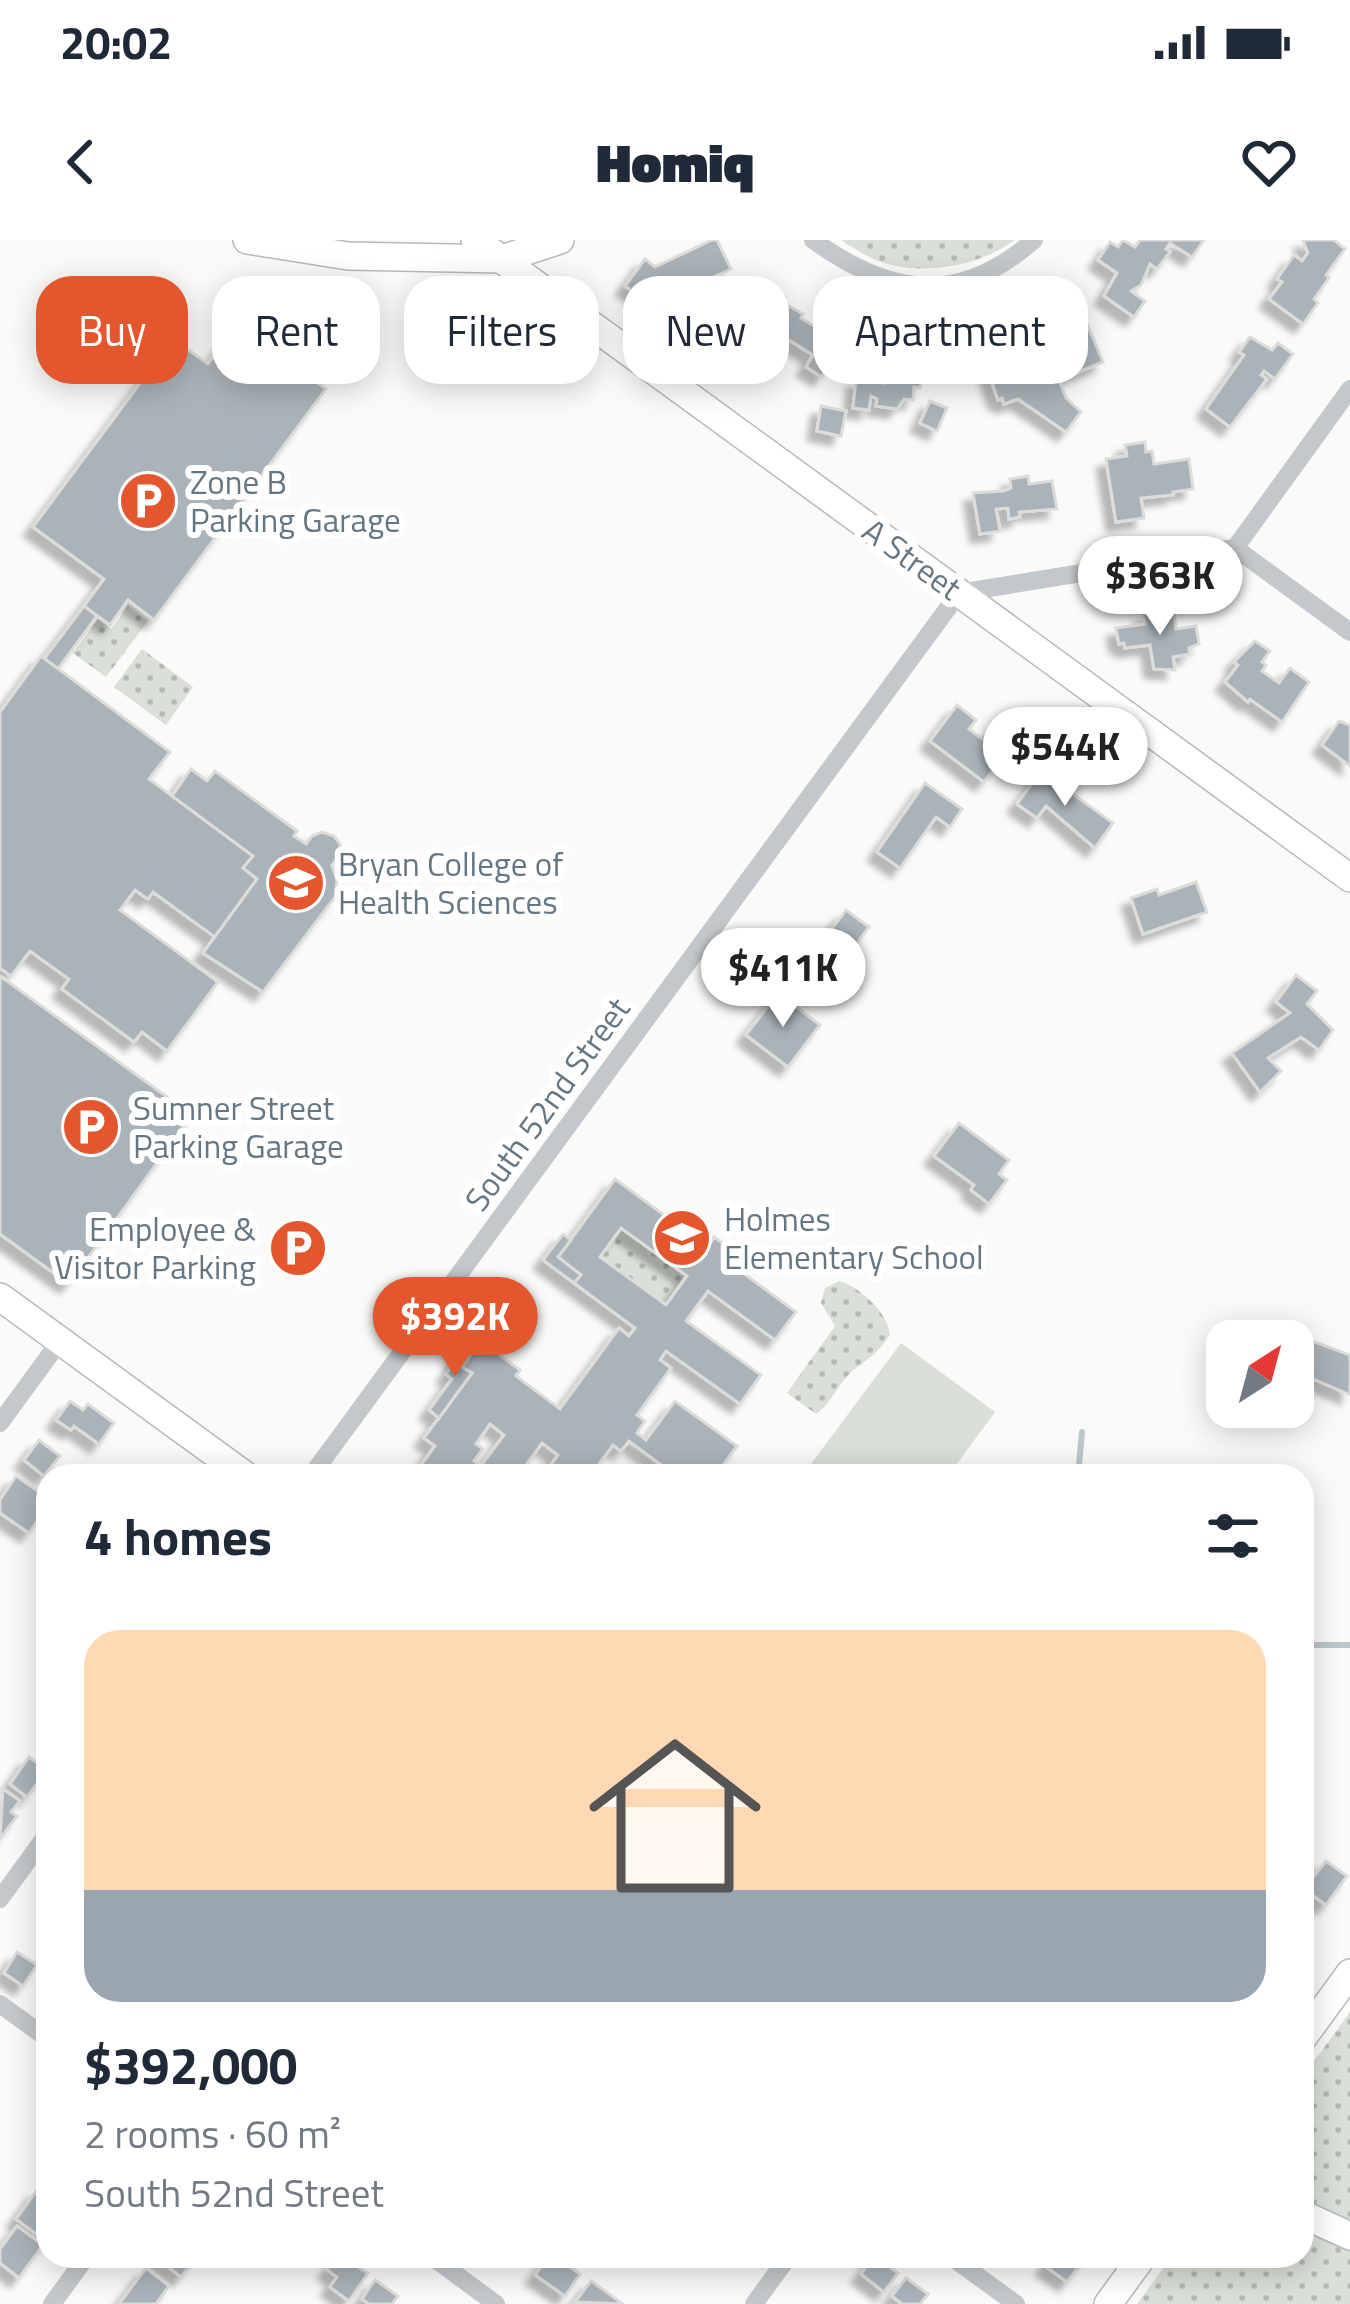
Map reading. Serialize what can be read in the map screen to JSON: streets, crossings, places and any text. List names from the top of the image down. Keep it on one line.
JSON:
{"streets":{"main road":["A Street"],"street":["South 52nd Street"]},"crossings":[["A Street","South 52nd Street"]],"places":{"parking":["Zone B Parking Garage","Sumner Street Parking Garage","Employee & Visitor Parking"],"school or university":["Bryan College of Health Sciences","Holmes Elementary School"]},"north":"top right","page":{"status":"20:02","header":"Homiq","chip":["Buy","Rent","Filters","New","Apartment"],"price":["$363K","$544K","$411K","$392K"],"heading":"4 homes","list":[{"name":"$392,000","note":"2 rooms · 60 m² · South 52nd Street"}]}}
